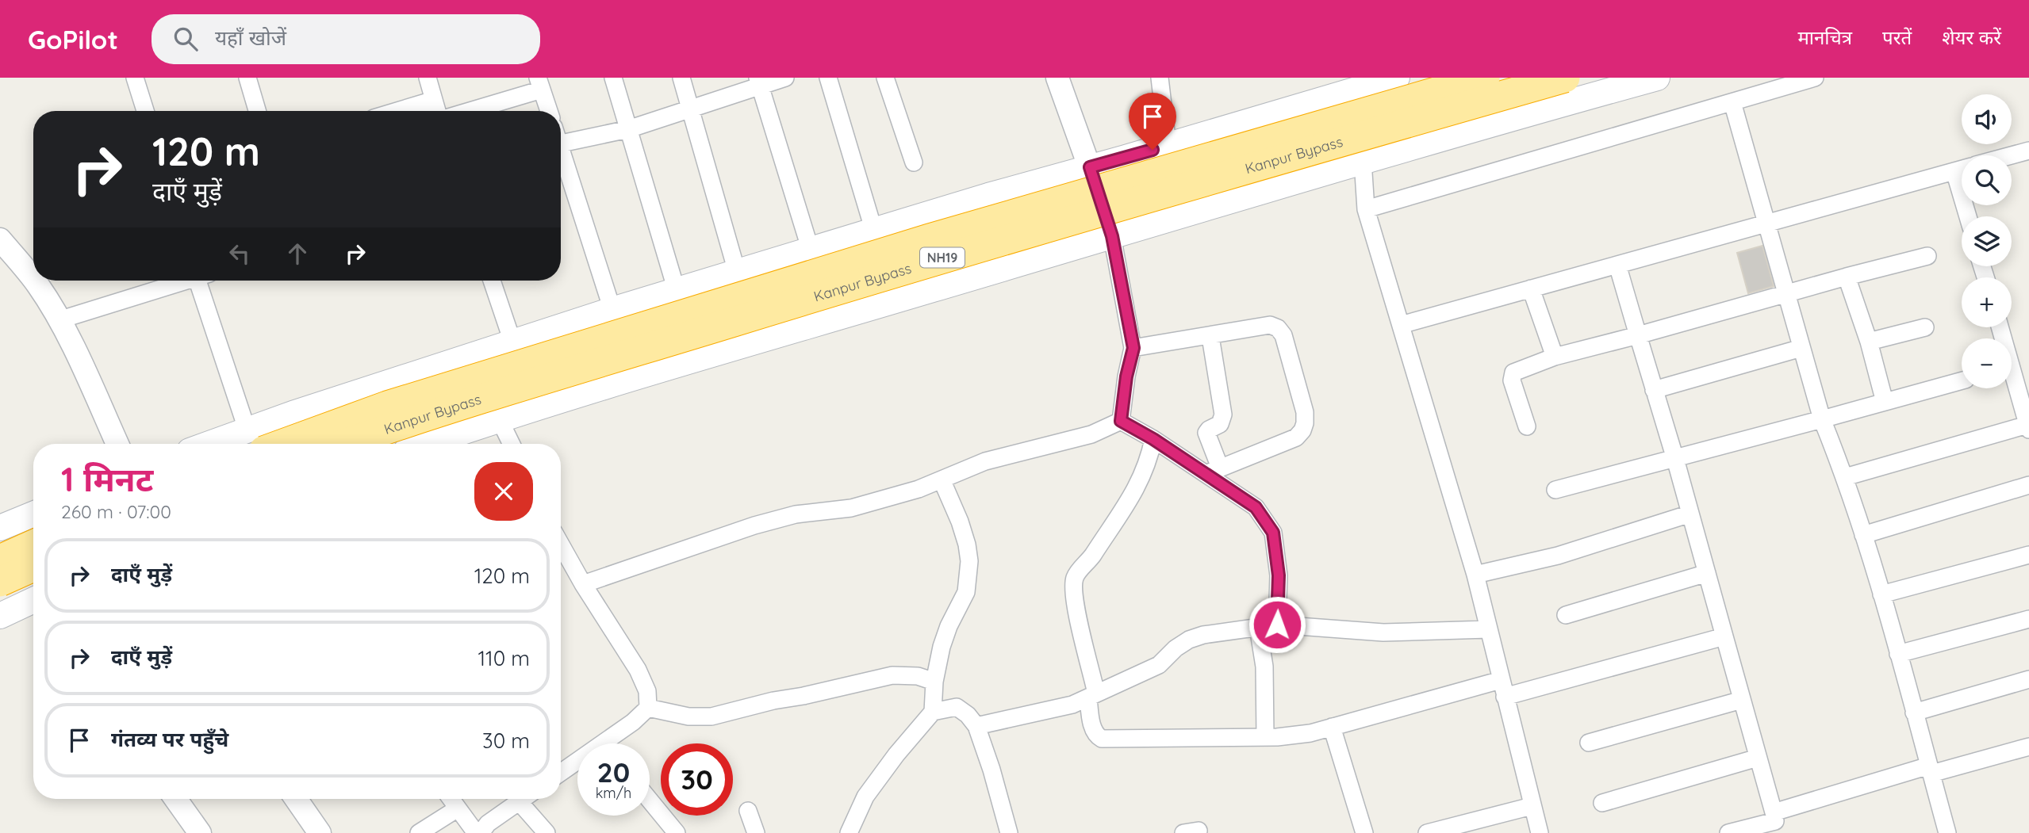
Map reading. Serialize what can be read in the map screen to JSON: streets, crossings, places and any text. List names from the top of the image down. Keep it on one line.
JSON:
{"streets":{"highway":["Kanpur Bypass","NH19"]},"page":{"header":"GoPilot","search":"यहाँ खोजें","nav":["मानचित्र","परतें","शेयर करें"],"map_buttons":["+","−"],"turn":["120 m","दाएँ मुड़ें"],"heading":["1 मिनट","260 m · 07:00"],"list":[{"name":"दाएँ मुड़ें","value":"120 m"},{"name":"दाएँ मुड़ें","value":"110 m"},{"name":"गंतव्य पर पहुँचे","value":"30 m"}],"speed":"20 km/h","limit":"30"}}
